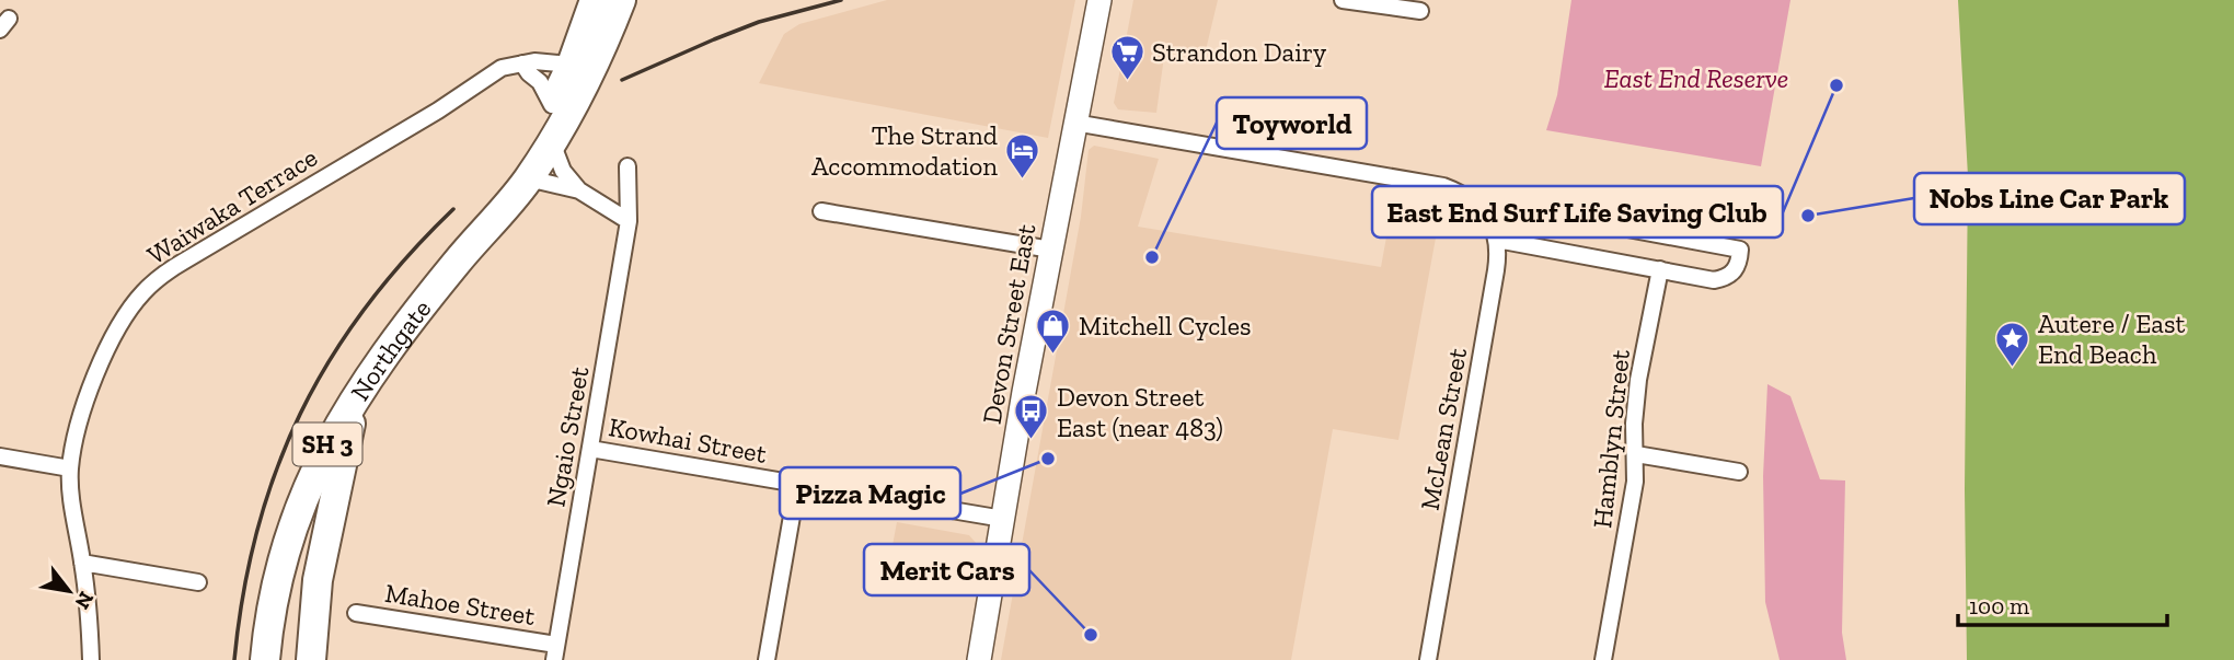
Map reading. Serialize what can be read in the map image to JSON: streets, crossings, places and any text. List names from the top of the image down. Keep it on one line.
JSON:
{"streets":{"highway":["Northgate","SH 3"],"main road":["Devon Street East"],"street":["Waiwaka Terrace","McLean Street","Ngaio Street","Hamblyn Street","Kowhai Street","Mahoe Street"]},"crossings":[["Waiwaka Terrace","Northgate"],["Devon Street East","Kowhai Street"],["Ngaio Street","Kowhai Street"],["Ngaio Street","Mahoe Street"]],"parks":["East End Reserve"],"places":{"supermarket":["Strandon Dairy"],"other":["East End Surf Life Saving Club","Nobs Line Car Park","Toyworld","Pizza Magic","Merit Cars"],"hotel":["The Strand Accommodation"],"shop":["Mitchell Cycles"],"place":["Autere / East End Beach"],"bus stop":["Devon Street East (near 483)"]},"scale_bar":"100 m","north":"bottom right"}
